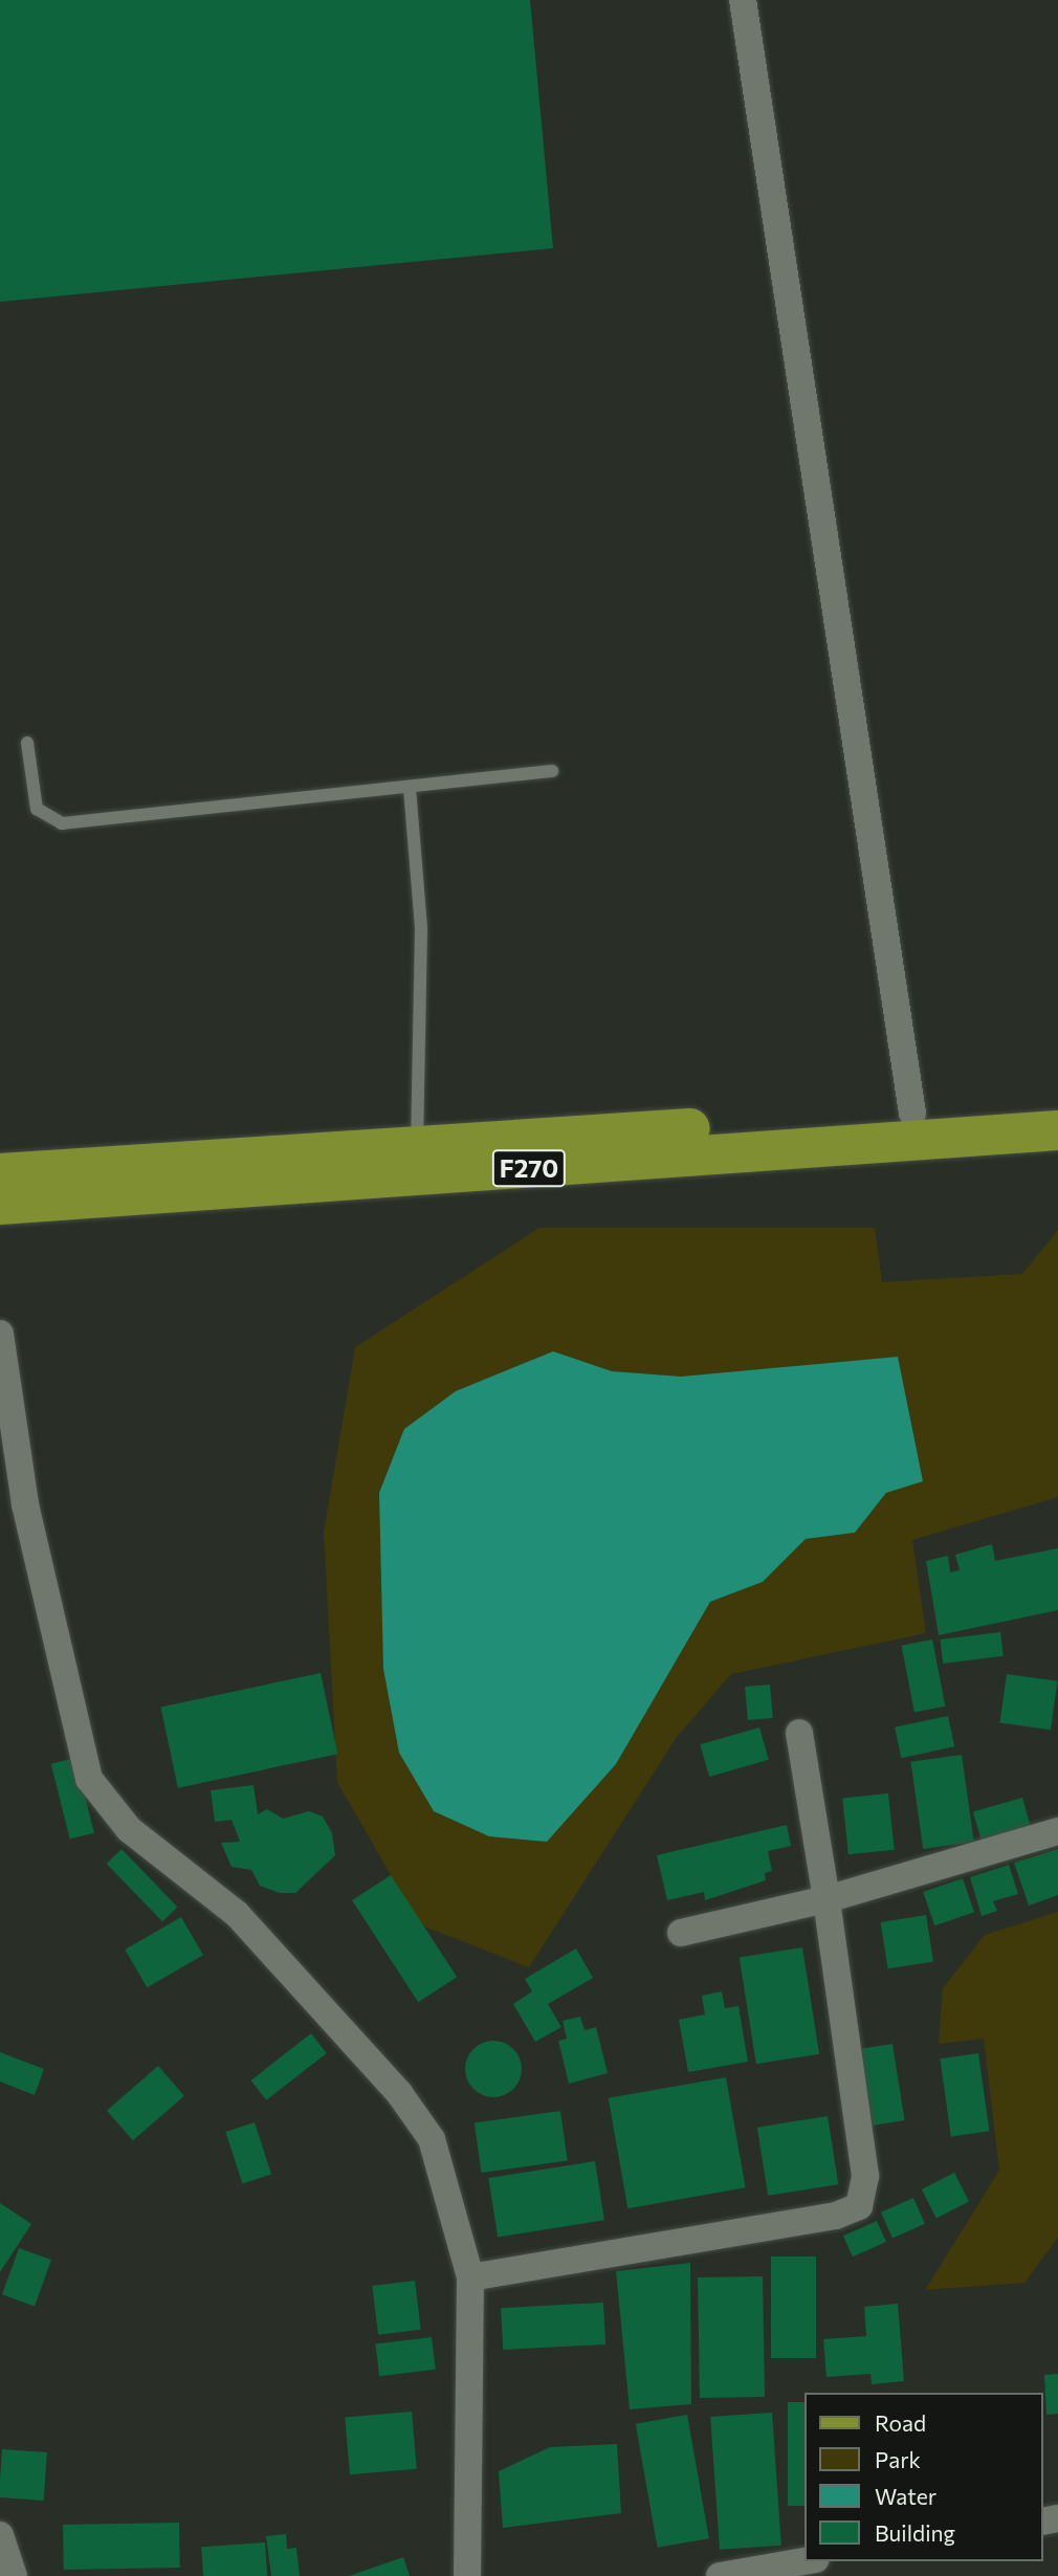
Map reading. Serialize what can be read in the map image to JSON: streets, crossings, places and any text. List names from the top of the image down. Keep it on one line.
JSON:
{"streets":{"main road":["F270"]},"legend":["Road","Park","Water","Building"]}
